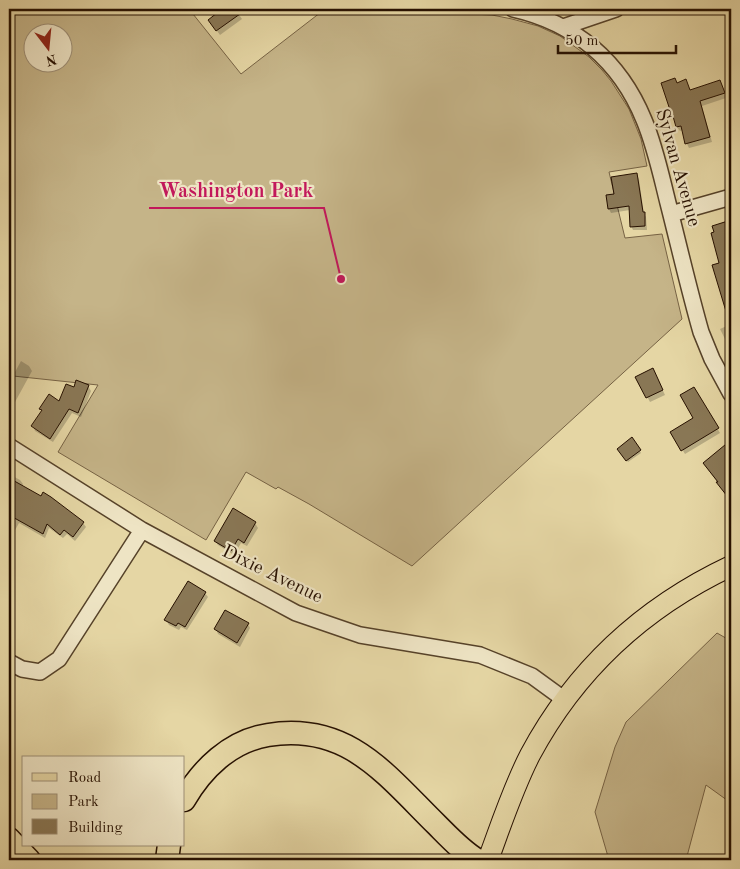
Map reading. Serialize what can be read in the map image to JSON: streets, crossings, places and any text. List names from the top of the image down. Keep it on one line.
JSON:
{"streets":{"street":["Sylvan Avenue","Dixie Avenue"]},"places":["Washington Park"],"legend":["Road","Park","Building"],"scale_bar":"50 m","north":"bottom"}
